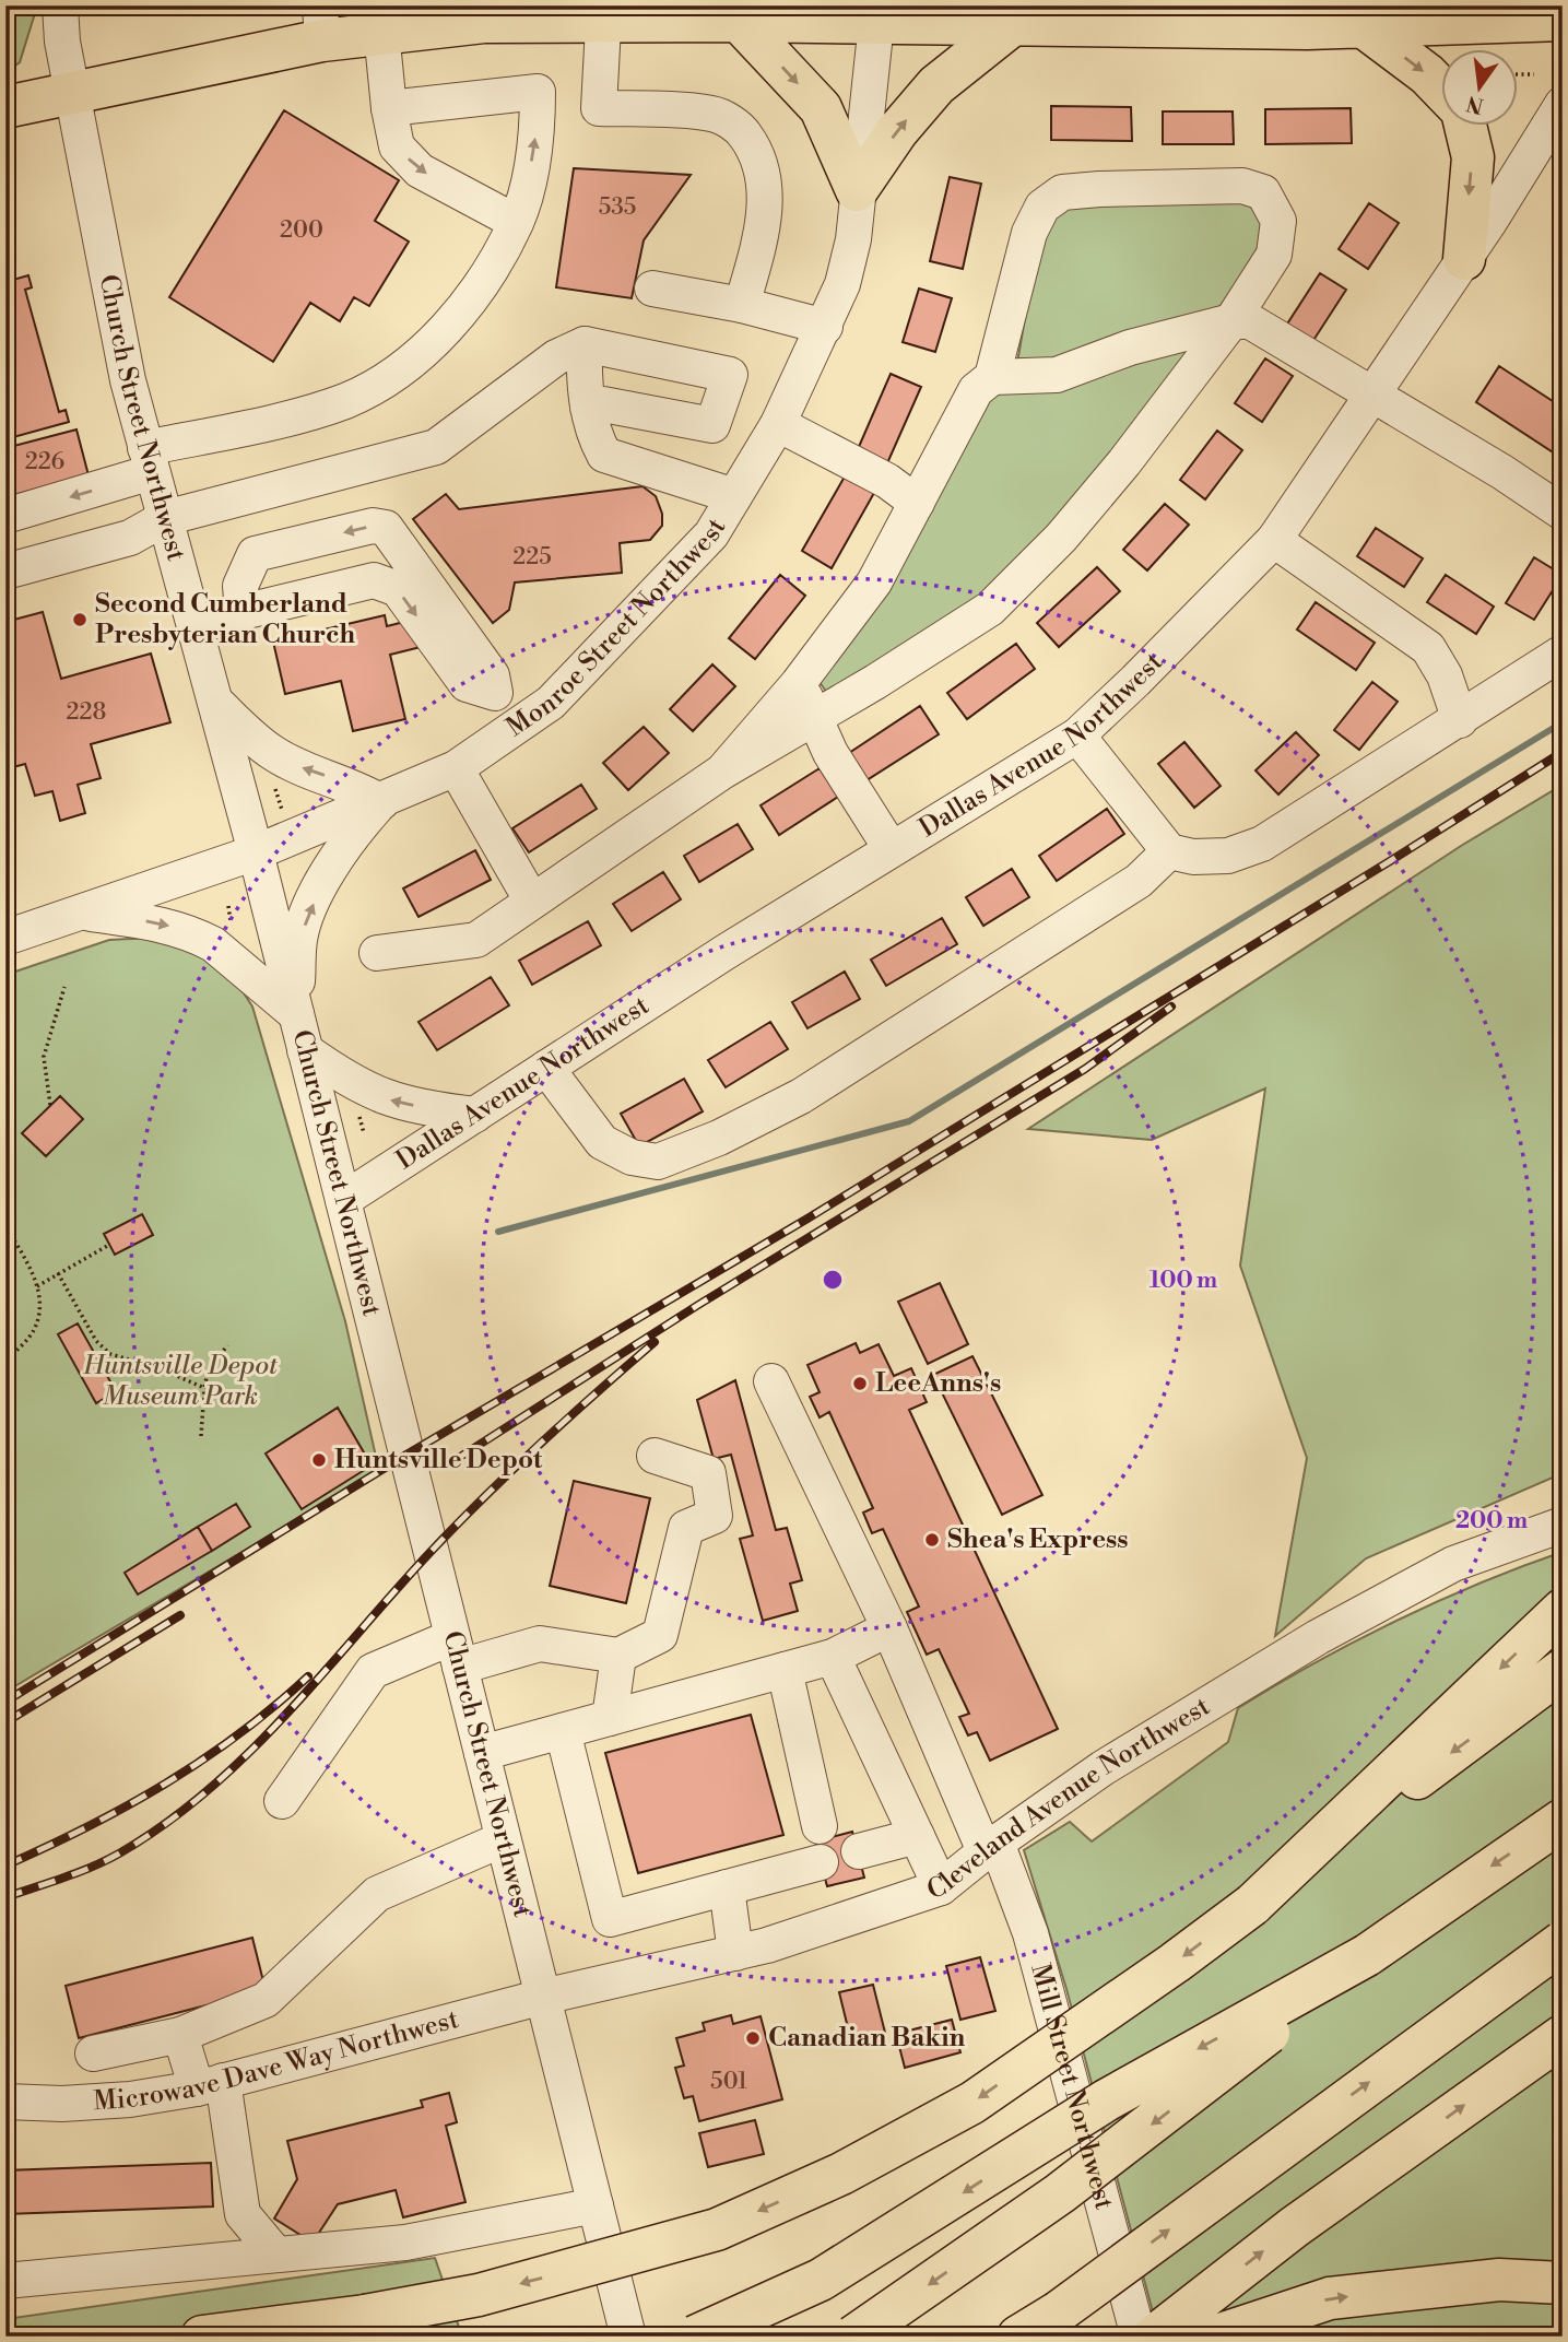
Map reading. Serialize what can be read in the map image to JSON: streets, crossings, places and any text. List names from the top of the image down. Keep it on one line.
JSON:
{"streets":{"street":["Church Street Northwest","Monroe Street Northwest","Dallas Avenue Northwest","Cleveland Avenue Northwest","Microwave Dave Way Northwest","Mill Street Northwest"]},"crossings":[["Church Street Northwest","Monroe Street Northwest"],["Church Street Northwest","Dallas Avenue Northwest"],["Church Street Northwest","Cleveland Avenue Northwest"],["Church Street Northwest","Microwave Dave Way Northwest"],["Cleveland Avenue Northwest","Microwave Dave Way Northwest"],["Cleveland Avenue Northwest","Mill Street Northwest"]],"parks":["Huntsville Depot Museum Park"],"places":["Second Cumberland Presbyterian Church","LeeAnns's","Huntsville Depot","Shea's Express","Canadian Bakin"],"house_numbers":["535","200","226","225","228","501"],"north":"bottom","rings":["100 m","200 m"]}
